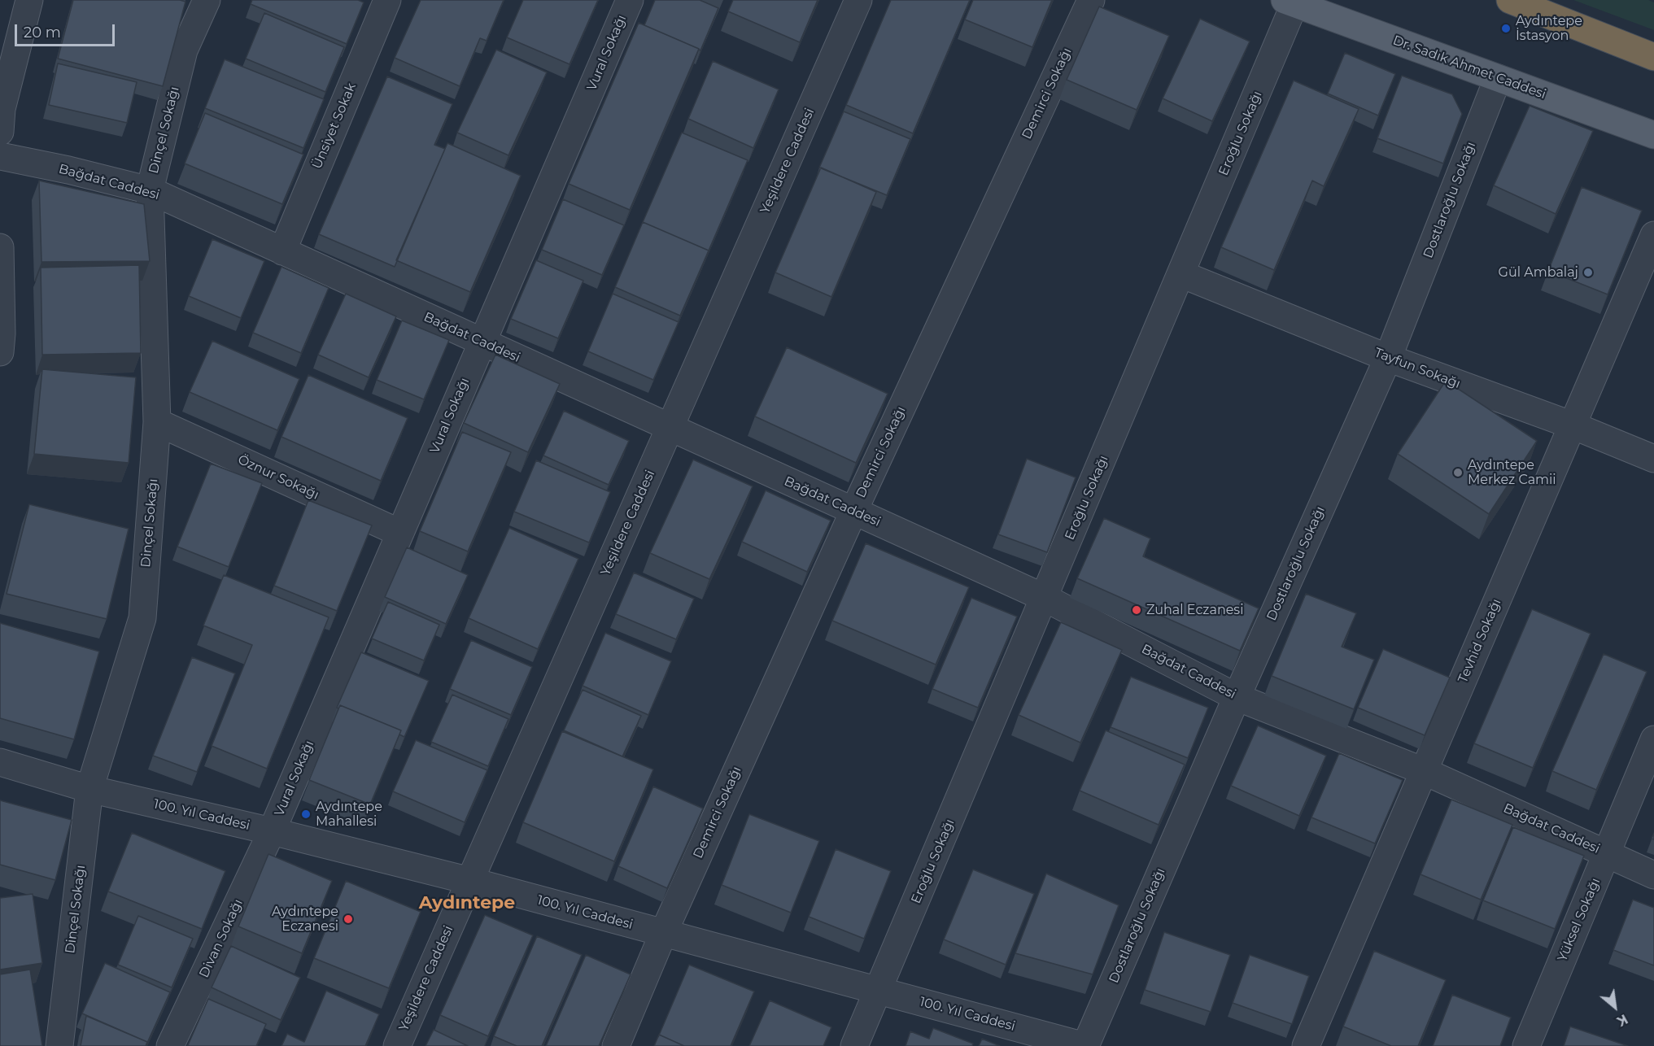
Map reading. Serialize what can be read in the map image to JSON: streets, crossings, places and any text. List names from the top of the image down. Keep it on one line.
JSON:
{"streets":{"main road":["Dr. Sadık Ahmet Caddesi"],"street":["Vural Sokağı","Demirci Sokağı","Ünsiyet Sokak","Dinçel Sokağı","Eroğlu Sokağı","Yeşildere Caddesi","Bağdat Caddesi","Dostlaroğlu Sokağı","Tayfun Sokağı","Öznur Sokağı","Tevhid Sokağı","100. Yıl Caddesi","Yüksel Sokağı","Divan Sokağı"]},"crossings":[["Vural Sokağı","Bağdat Caddesi"],["Vural Sokağı","Öznur Sokağı"],["Vural Sokağı","100. Yıl Caddesi"],["Vural Sokağı","Divan Sokağı"],["Dr. Sadık Ahmet Caddesi","Eroğlu Sokağı"],["Dr. Sadık Ahmet Caddesi","Dostlaroğlu Sokağı"],["Demirci Sokağı","Bağdat Caddesi"],["Demirci Sokağı","100. Yıl Caddesi"],["Ünsiyet Sokak","Bağdat Caddesi"],["Dinçel Sokağı","Bağdat Caddesi"],["Dinçel Sokağı","Öznur Sokağı"],["Dinçel Sokağı","100. Yıl Caddesi"],["Eroğlu Sokağı","Bağdat Caddesi"],["Eroğlu Sokağı","Tayfun Sokağı"],["Eroğlu Sokağı","100. Yıl Caddesi"],["Yeşildere Caddesi","Bağdat Caddesi"],["Yeşildere Caddesi","100. Yıl Caddesi"],["Bağdat Caddesi","Dostlaroğlu Sokağı"],["Bağdat Caddesi","Tevhid Sokağı"],["Bağdat Caddesi","Yüksel Sokağı"],["Dostlaroğlu Sokağı","Tayfun Sokağı"],["Dostlaroğlu Sokağı","100. Yıl Caddesi"],["Tayfun Sokağı","Tevhid Sokağı"],["100. Yıl Caddesi","Divan Sokağı"]],"districts":["Aydıntepe"],"places":["Aydıntepe İstasyon","Gül Ambalaj","Aydıntepe Merkez Camii","Zuhal Eczanesi","Aydıntepe Mahallesi","Aydıntepe Eczanesi"],"scale_bar":"20 m","north":"bottom right"}
